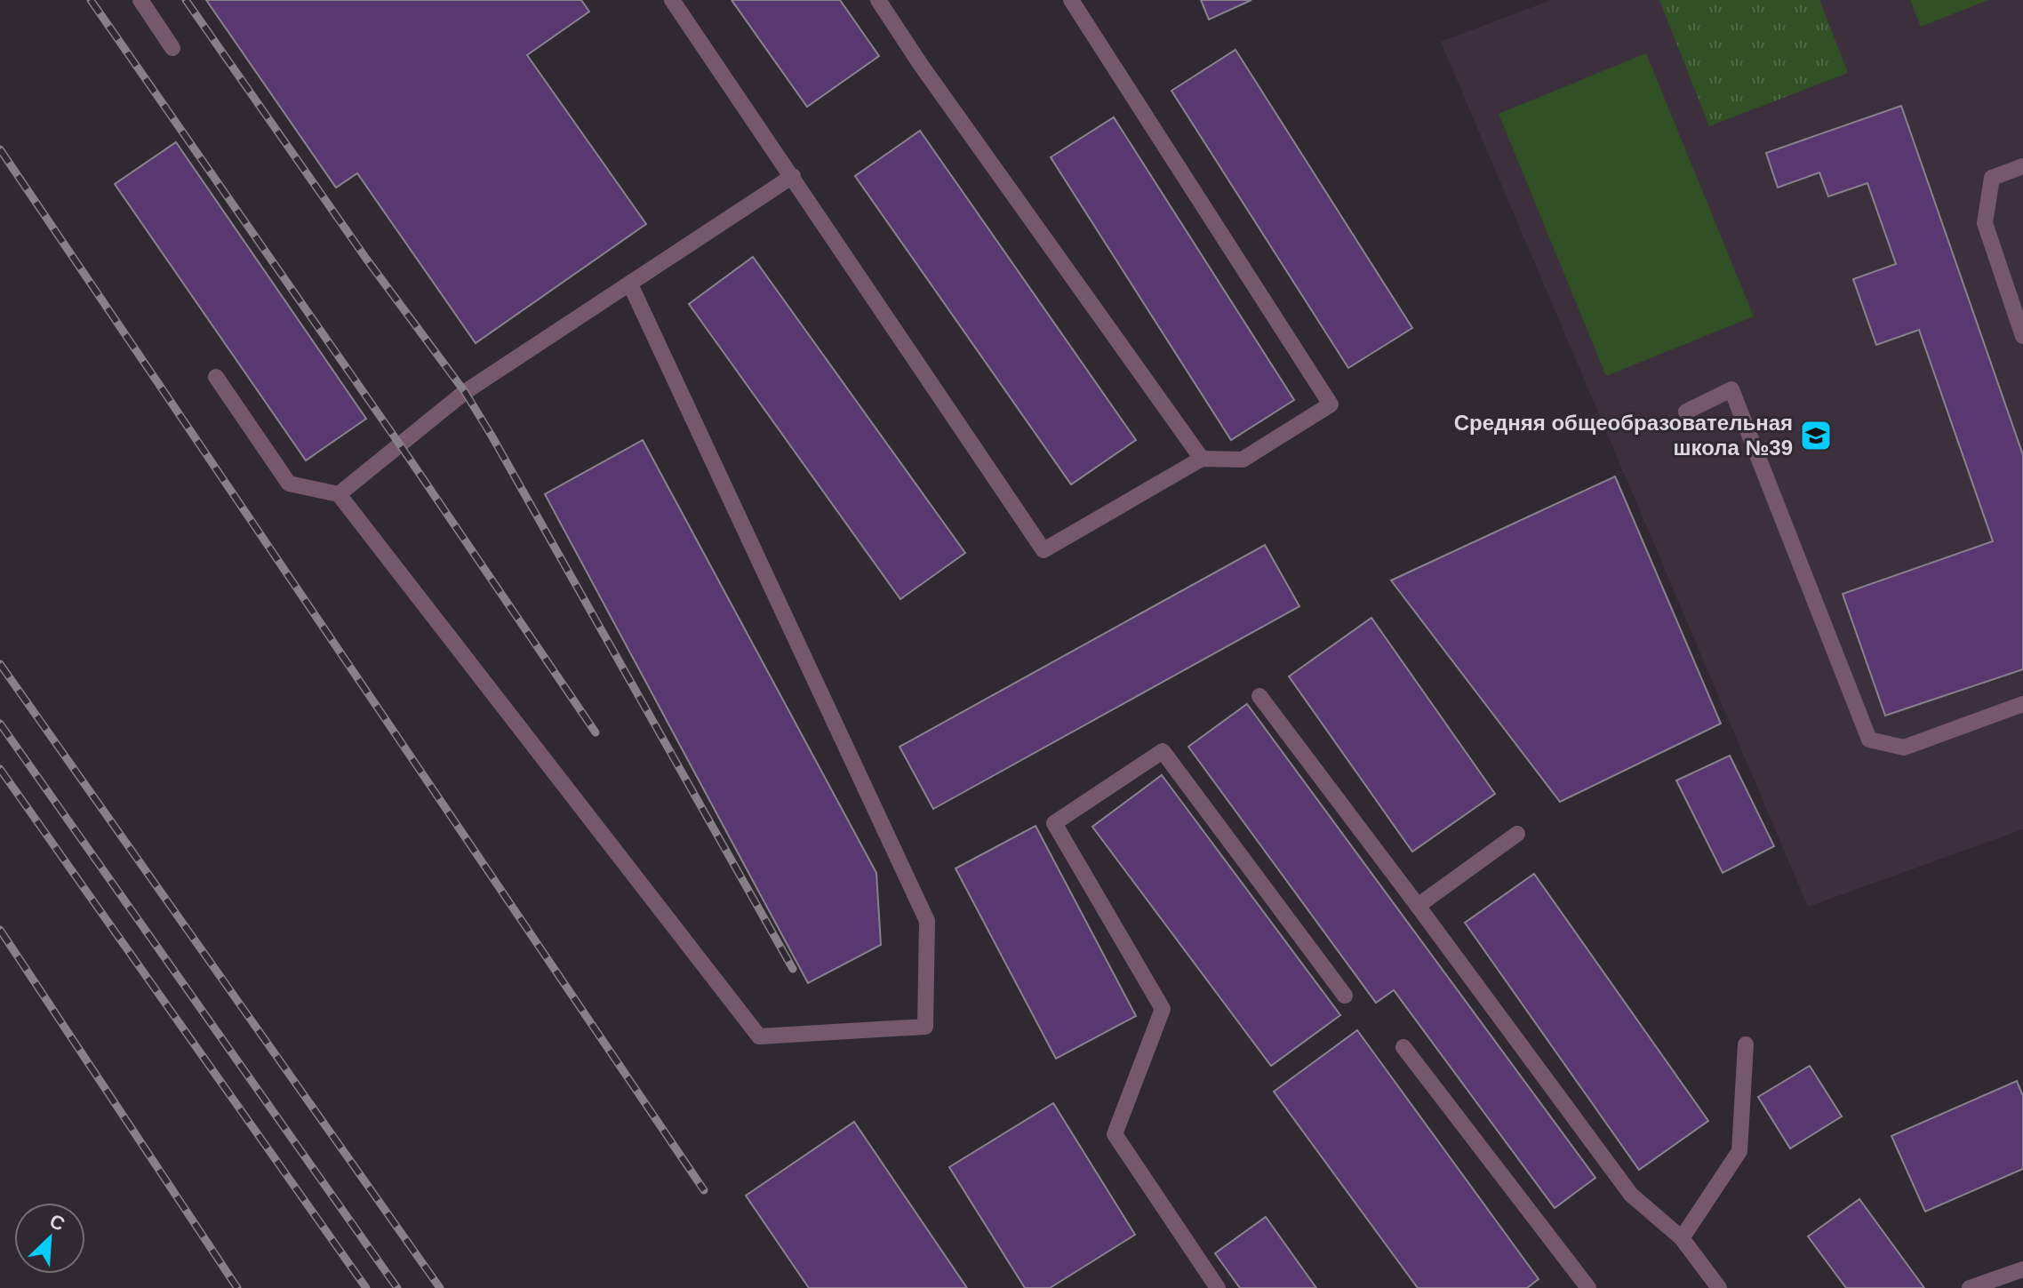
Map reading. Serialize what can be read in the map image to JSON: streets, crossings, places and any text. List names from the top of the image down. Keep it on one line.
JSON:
{"places":{"school or university":["Средняя общеобразовательная школа №39"]},"north":"top right"}
